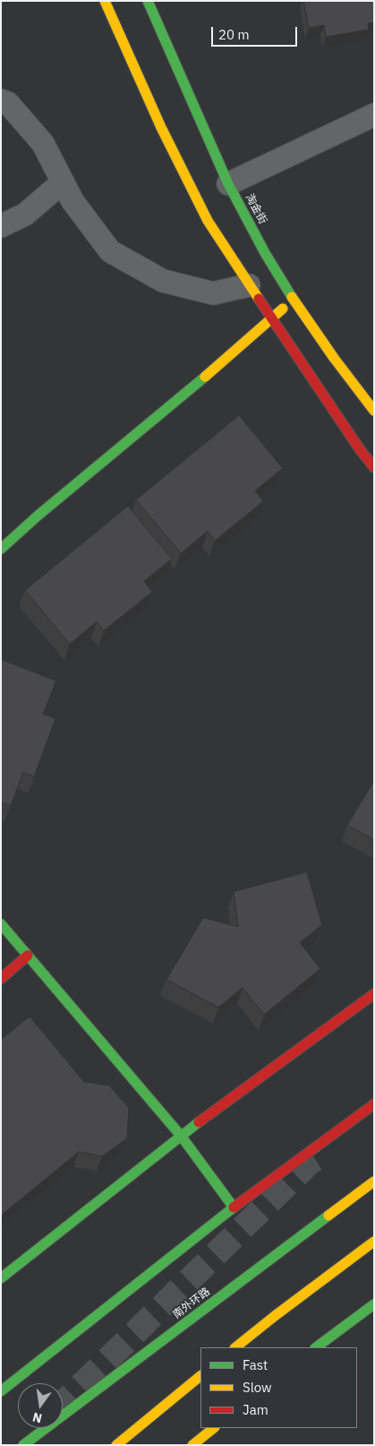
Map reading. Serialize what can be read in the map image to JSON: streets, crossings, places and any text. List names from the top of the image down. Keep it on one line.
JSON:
{"streets":{"main road":["淘金街","南外环路"]},"legend":["Fast","Slow","Jam"],"scale_bar":"20 m","north":"bottom"}
